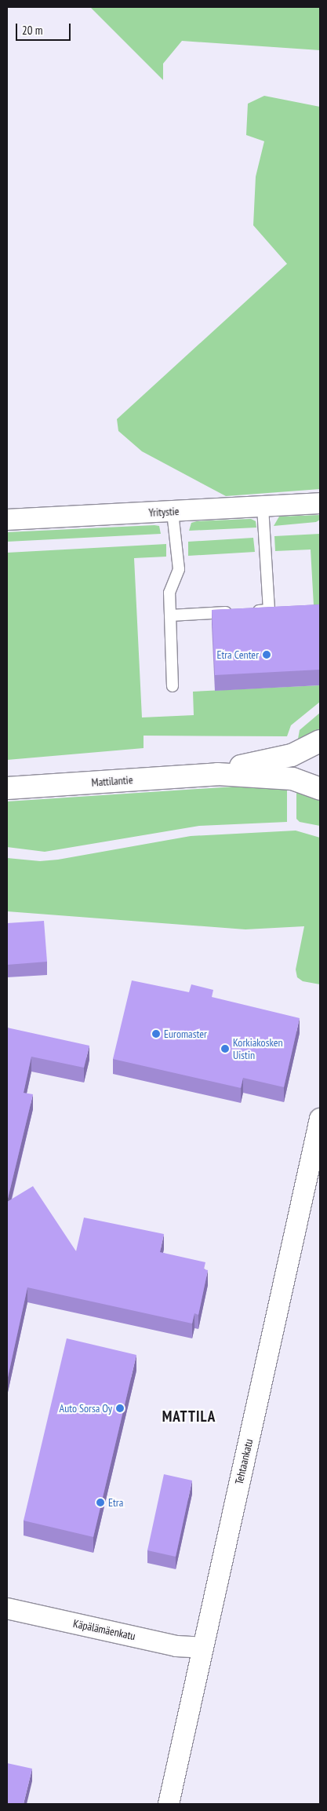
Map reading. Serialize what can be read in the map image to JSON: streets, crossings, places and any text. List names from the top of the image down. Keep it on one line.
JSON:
{"streets":{"street":["Yritystie","Mattilantie","Tehtaankatu","Käpälämäenkatu"]},"crossings":[["Tehtaankatu","Käpälämäenkatu"]],"districts":["MATTILA"],"places":["Etra Center","Euromaster","Korkiakosken Uistin","Auto Sorsa Oy","Etra"],"scale_bar":"20 m"}
